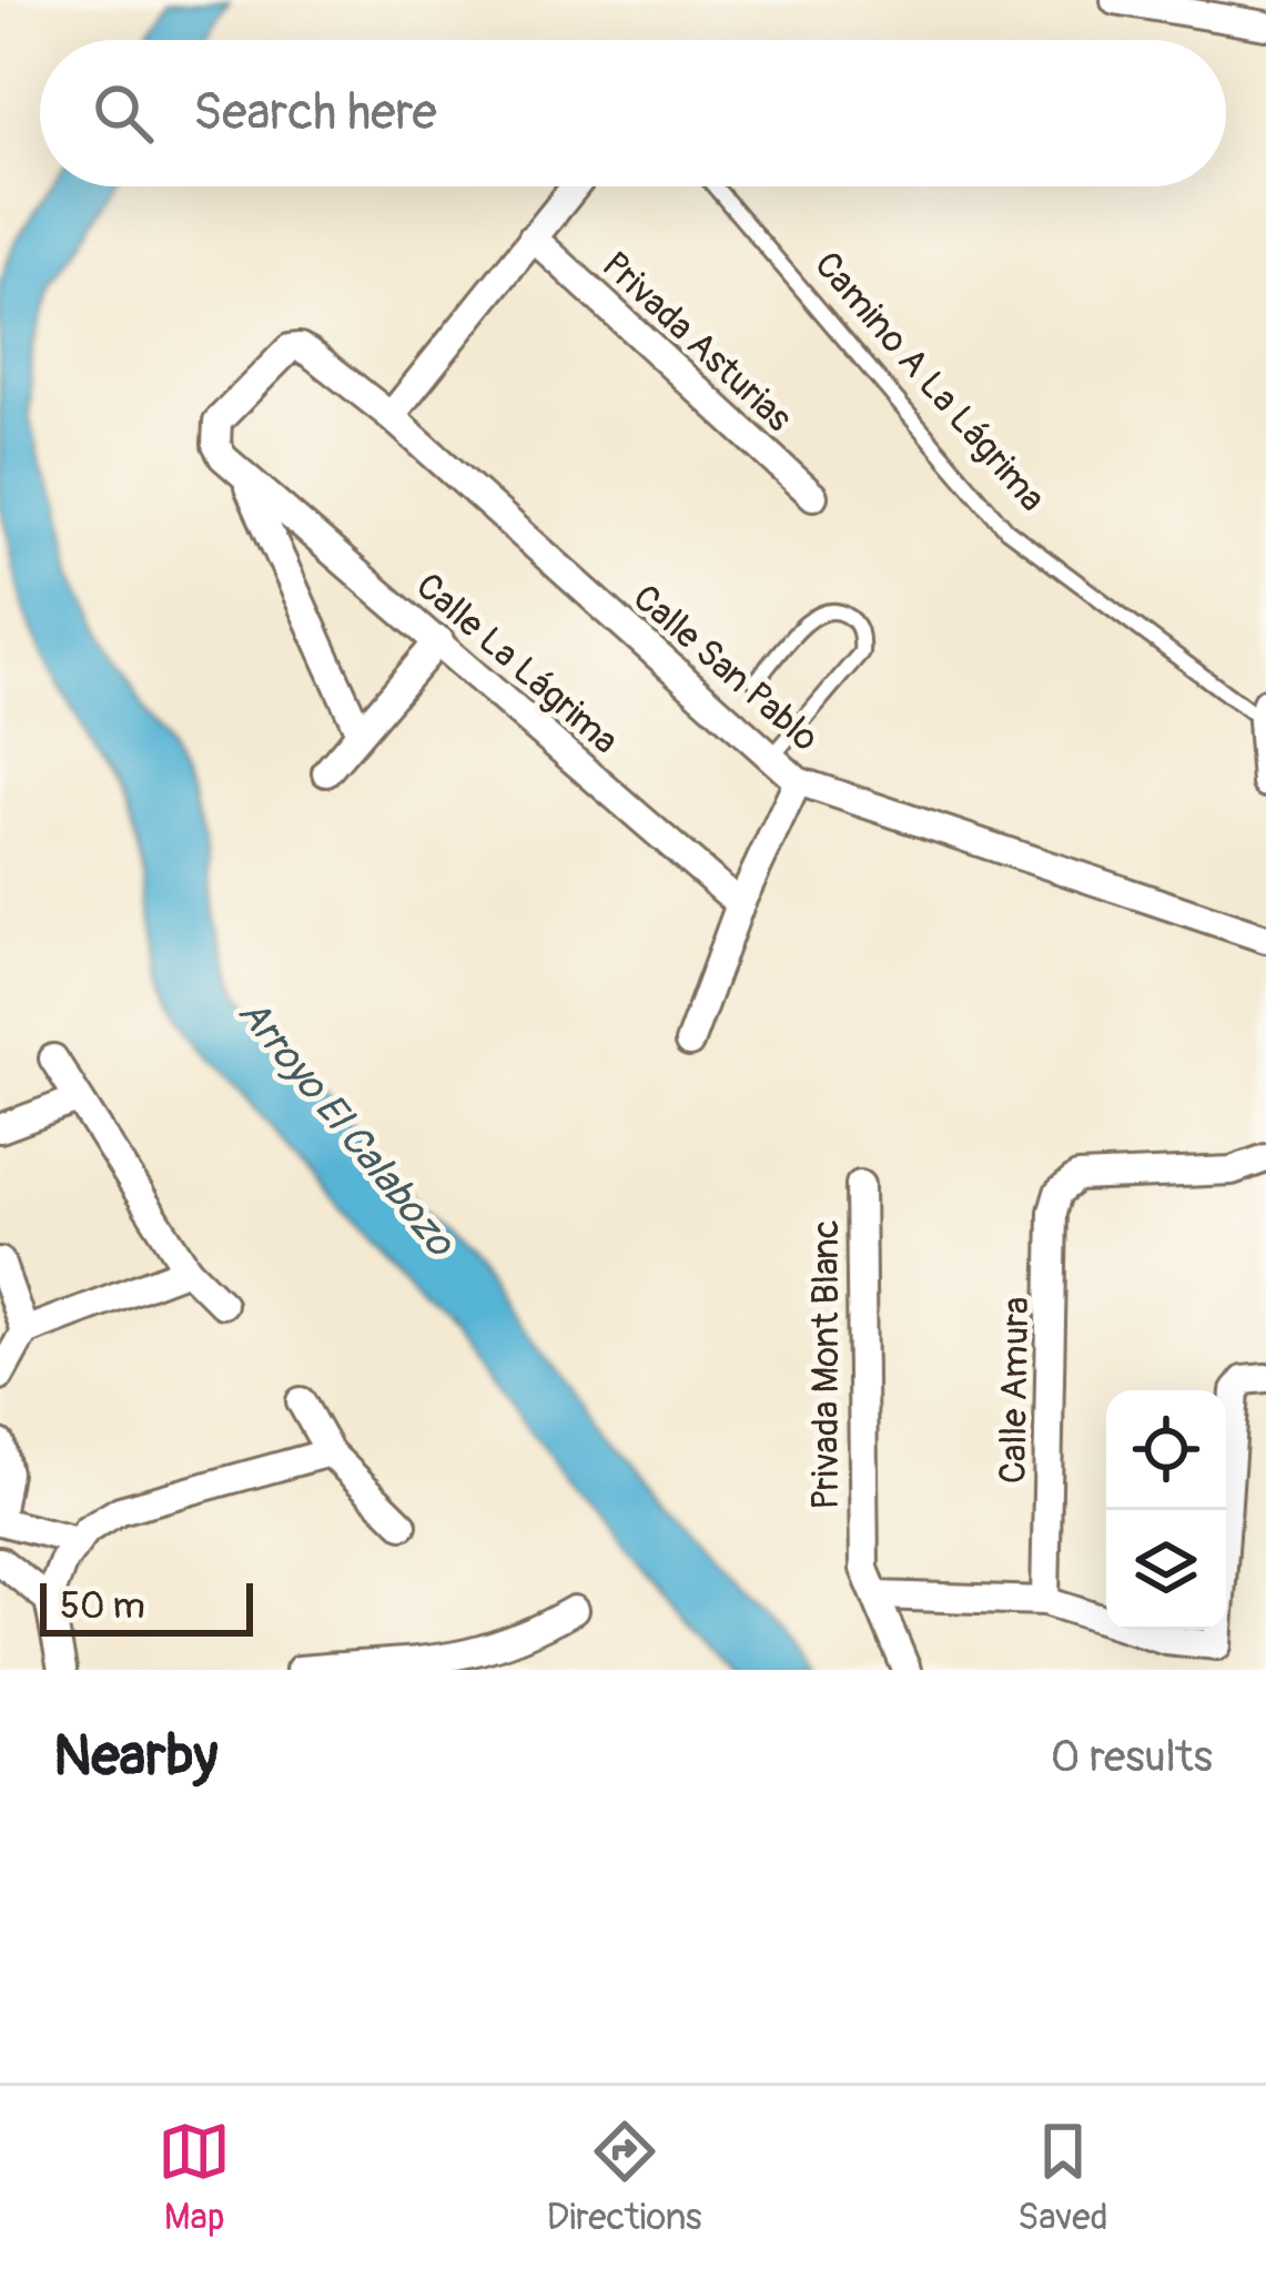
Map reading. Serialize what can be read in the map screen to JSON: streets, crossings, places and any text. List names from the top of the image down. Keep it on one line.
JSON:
{"streets":{"street":["Privada Asturias","Camino A La Lágrima","Calle La Lágrima","Calle San Pablo","Privada Mont Blanc","Calle Amura"]},"crossings":[["Calle La Lágrima","Calle San Pablo"]],"water":["Arroyo El Calabozo"],"scale_bar":"50 m","page":{"search":"Search here","scale":"50 m","heading":["Nearby","0 results"],"nav":["Map","Directions","Saved"]}}
